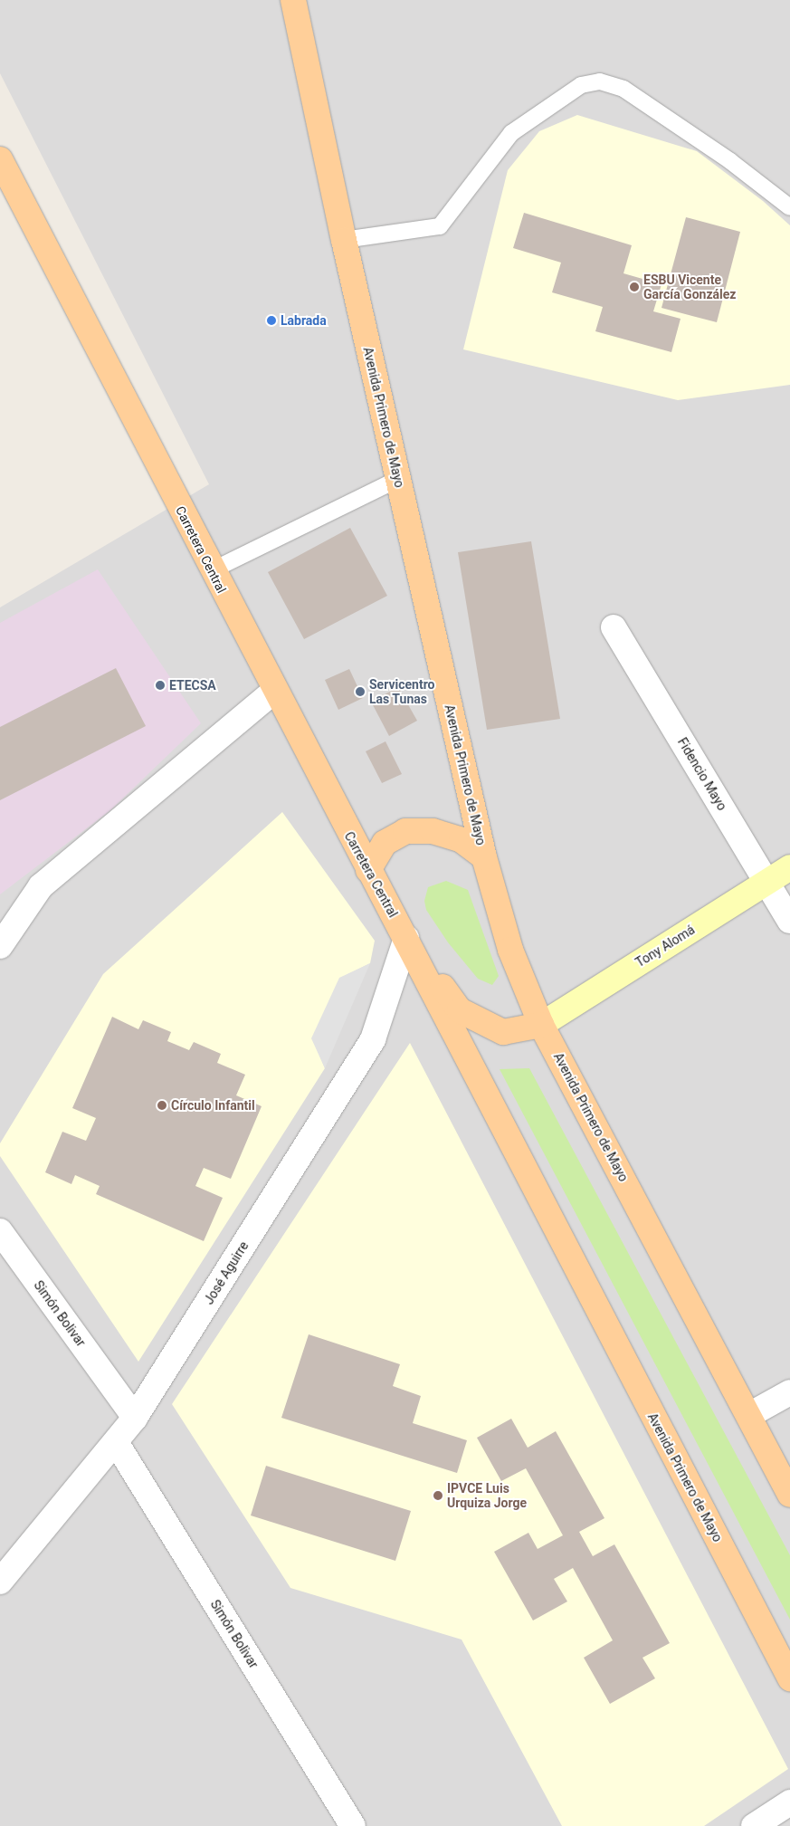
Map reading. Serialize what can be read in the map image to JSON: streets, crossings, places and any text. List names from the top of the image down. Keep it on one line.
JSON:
{"streets":{"main road":["Avenida Primero de Mayo","Carretera Central"],"street":["Fidencio Mayo","Tony Alomá","José Aguirre","Simón Bolivar"]},"crossings":[["Avenida Primero de Mayo","Carretera Central"],["Avenida Primero de Mayo","Tony Alomá"],["Avenida Primero de Mayo","José Aguirre"],["Carretera Central","José Aguirre"],["Fidencio Mayo","Tony Alomá"],["José Aguirre","Simón Bolivar"]],"places":["ESBU Vicente García González","Labrada","ETECSA","Servicentro Las Tunas","Círculo Infantil","IPVCE Luis Urquiza Jorge"]}
